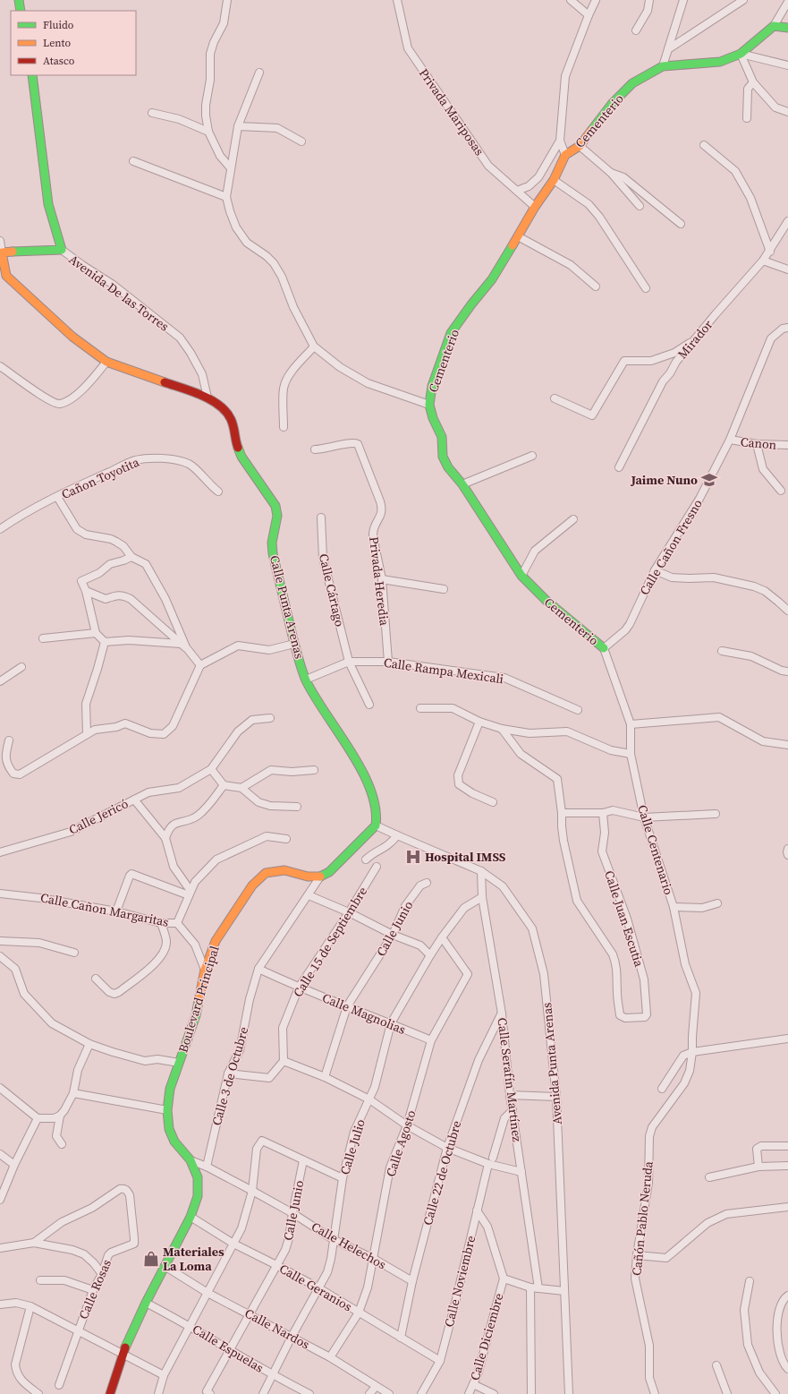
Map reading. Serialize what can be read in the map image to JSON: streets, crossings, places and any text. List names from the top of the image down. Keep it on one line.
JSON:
{"streets":{"street":["Privada Mariposas","Cementerio","Avenida De las Torres","Mirador","Canon","Cañon Toyotita","Calle Cañon Fresno","Privada Heredia","Calle Cártago","Calle Punta Arenas","Calle Rampa Mexicali","Calle Jericó","Calle Centenario","Calle Cañon Margaritas","Calle Juan Escutia","Calle Junio","Calle 15 de Septiembre","Boulevard Principal","Calle Magnolias","Avenida Punta Arenas","Calle 3 de Octubre","Calle Serafín Martínez","Calle Agosto","Calle Julio","Calle 22 de Octubre","Cañón Pablo Neruda","Calle Helechos","Calle Noviembre","Calle Geranios","Calle Rosas","Calle Nardos","Calle Diciembre","Calle Espuelas"]},"crossings":[["Privada Mariposas","Cementerio"],["Cementerio","Calle Cañon Fresno"],["Cementerio","Calle Centenario"],["Avenida De las Torres","Calle Punta Arenas"],["Canon","Calle Cañon Fresno"],["Calle Cañon Fresno","Calle Centenario"],["Privada Heredia","Calle Rampa Mexicali"],["Calle Cártago","Calle Rampa Mexicali"],["Calle Punta Arenas","Calle Rampa Mexicali"],["Calle Punta Arenas","Avenida Punta Arenas"],["Calle Centenario","Cañón Pablo Neruda"],["Calle Cañon Margaritas","Boulevard Principal"],["Calle Junio","Calle Magnolias"],["Calle Junio","Calle Helechos"],["Calle Junio","Calle Geranios"],["Calle Junio","Calle Nardos"],["Calle Junio","Calle Espuelas"],["Calle 15 de Septiembre","Calle Magnolias"],["Boulevard Principal","Calle 3 de Octubre"],["Boulevard Principal","Calle Helechos"],["Boulevard Principal","Calle Geranios"],["Boulevard Principal","Calle Nardos"],["Boulevard Principal","Calle Espuelas"],["Calle Magnolias","Calle 3 de Octubre"],["Calle Magnolias","Calle Agosto"],["Calle Magnolias","Calle Julio"],["Avenida Punta Arenas","Calle Serafín Martínez"],["Calle 3 de Octubre","Calle Helechos"],["Calle Serafín Martínez","Calle Julio"],["Calle Serafín Martínez","Calle 22 de Octubre"],["Calle Agosto","Calle Julio"],["Calle Agosto","Calle Helechos"],["Calle Agosto","Calle Geranios"],["Calle Agosto","Calle Nardos"],["Calle Julio","Calle Helechos"],["Calle Julio","Calle Geranios"],["Calle Julio","Calle Nardos"],["Calle Julio","Calle Espuelas"],["Calle 22 de Octubre","Calle Helechos"],["Calle 22 de Octubre","Calle Geranios"],["Calle Noviembre","Calle Geranios"]],"places":{"school or university":["Jaime Nuno"],"hospital":["Hospital IMSS"],"shop":["Materiales La Loma"]},"legend":["Fluido","Lento","Atasco"]}
